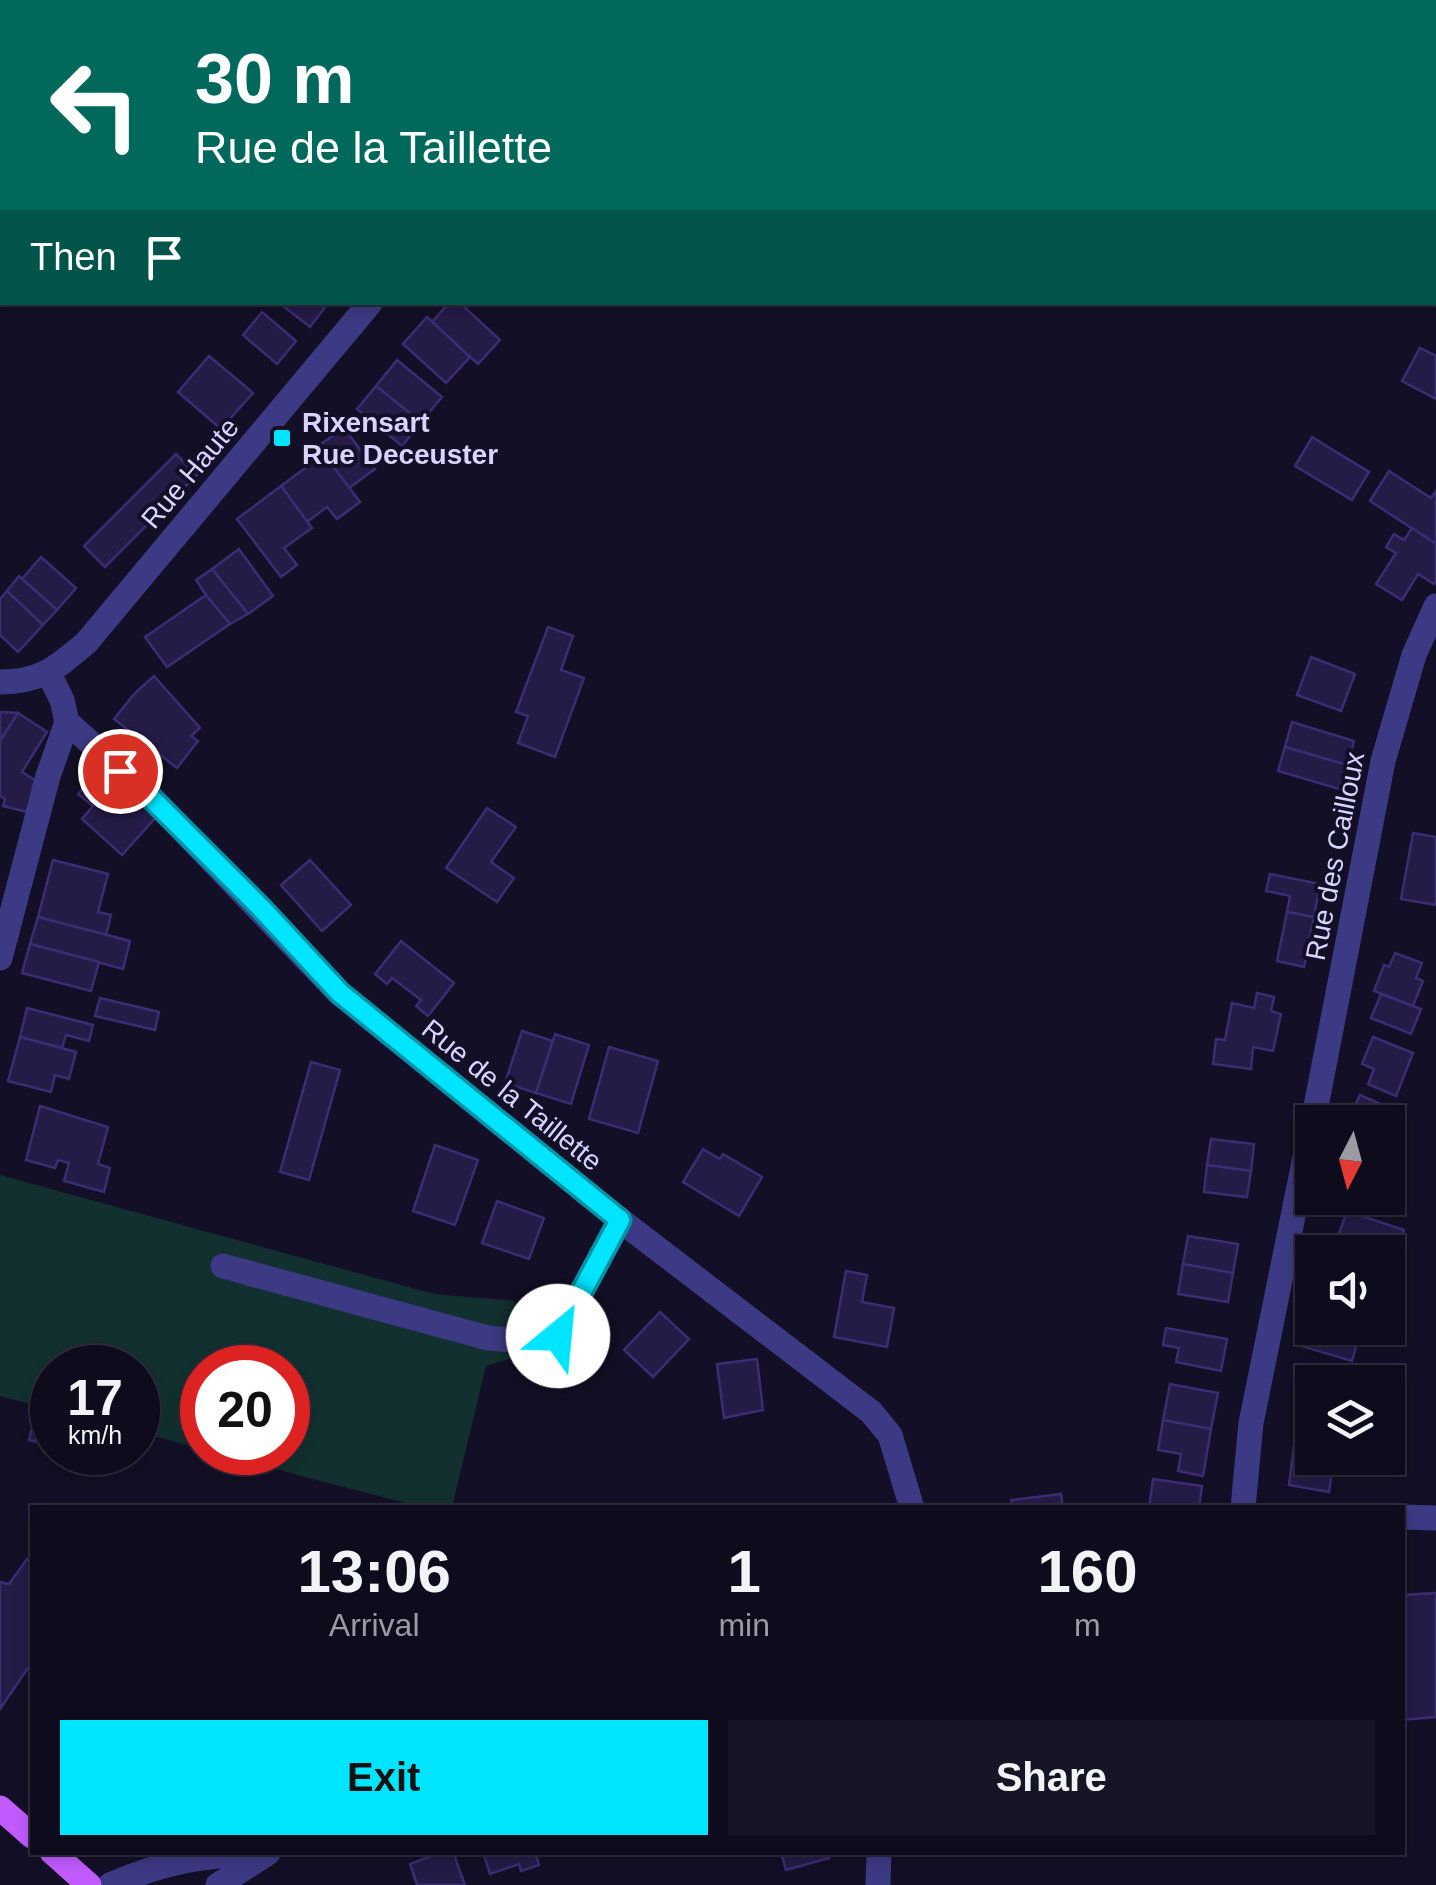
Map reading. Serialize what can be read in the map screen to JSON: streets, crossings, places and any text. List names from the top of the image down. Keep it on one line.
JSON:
{"streets":{"street":["Rue Haute","Rue des Cailloux","Rue de la Taillette"]},"places":{"transit":["Rixensart Rue Deceuster"]},"north":"bottom","page":{"turn":["30 m","Rue de la Taillette"],"then":"Then","speed":"17 km/h","limit":"20","eta":["13:06","Arrival","1","min","160","m"],"buttons":["Exit","Share"]}}
